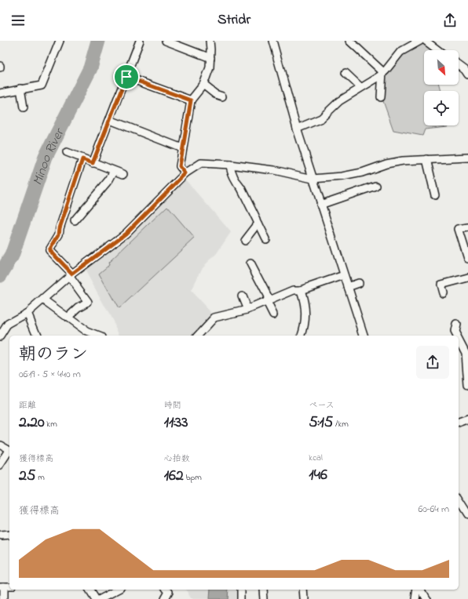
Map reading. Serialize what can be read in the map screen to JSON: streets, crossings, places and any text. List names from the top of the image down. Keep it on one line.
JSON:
{"water":["Minoo River"],"north":"bottom right","page":{"header":"Stridr","heading":["朝のラン","06:19 · 5 × 440 m"],"stats":[["距離","2.20 km"],["時間","11:33"],["ペース","5:15 /km"],["獲得標高","25 m"],["心拍数","162 bpm"],["kcal","146"]],"chart":["獲得標高","60–64 m"]}}
